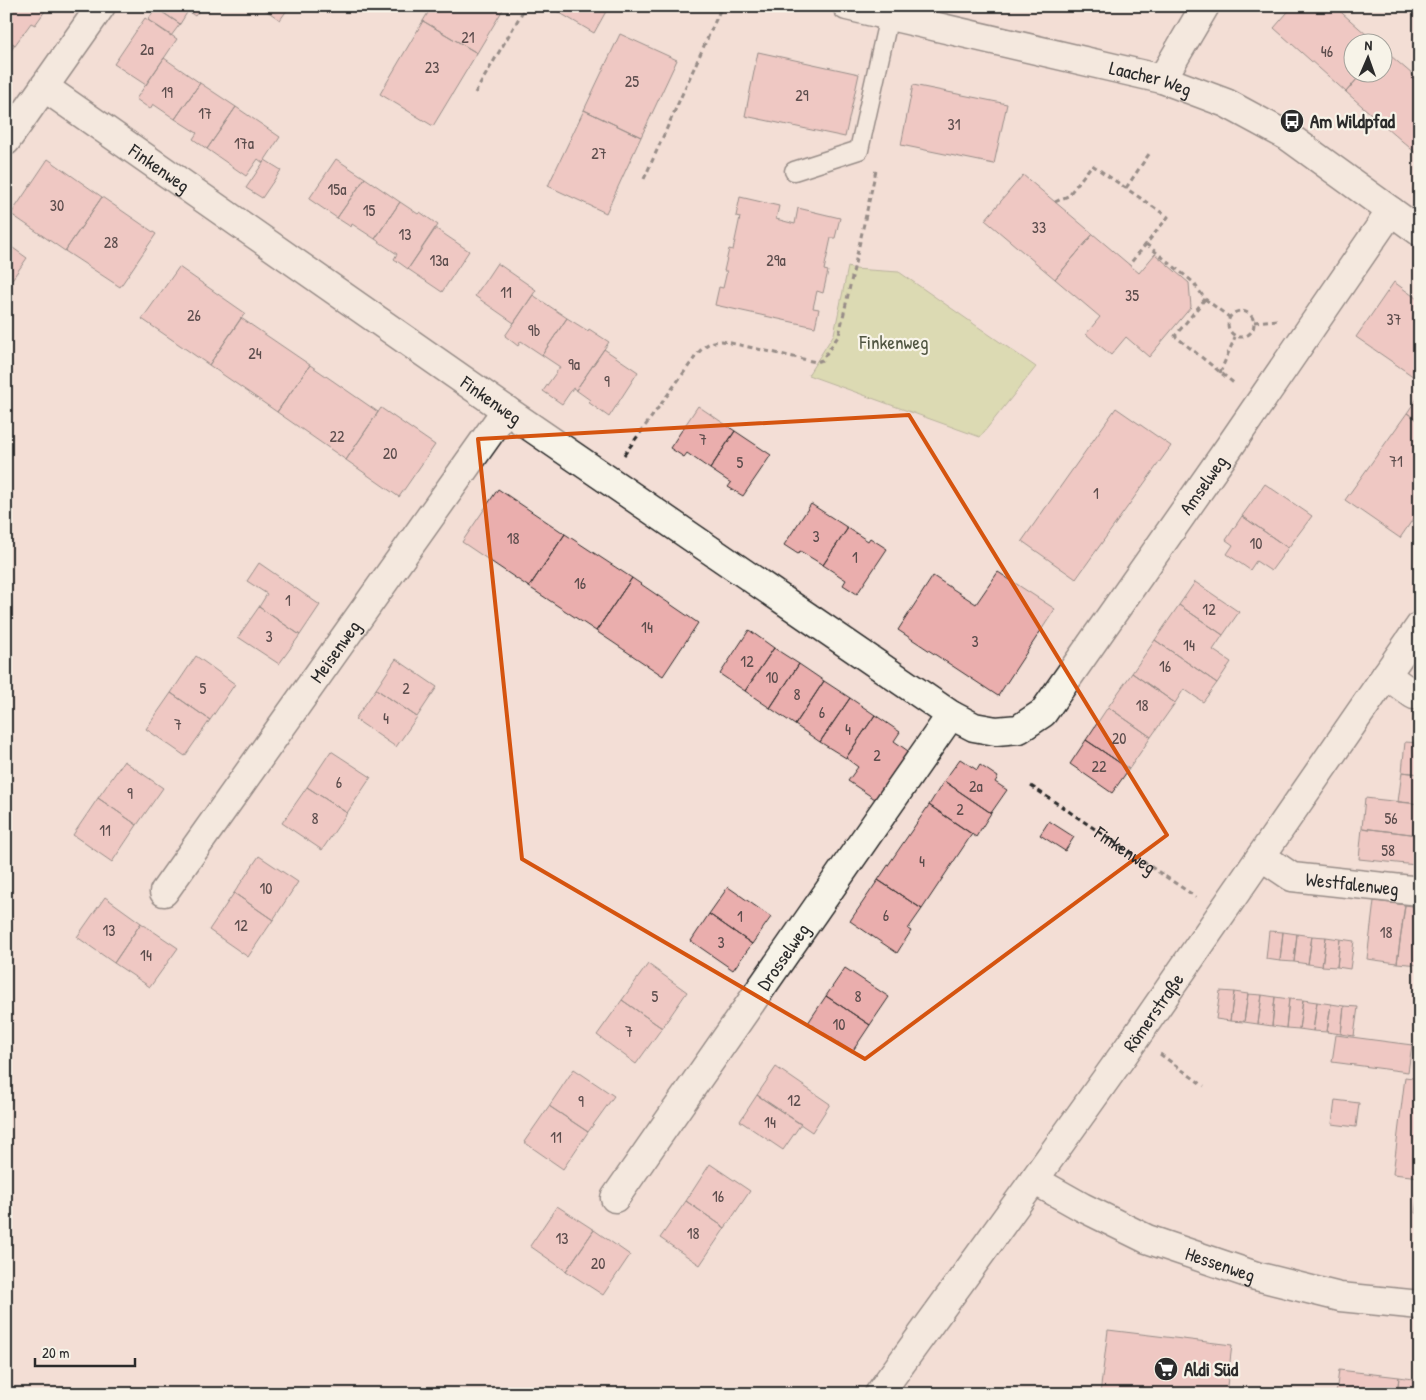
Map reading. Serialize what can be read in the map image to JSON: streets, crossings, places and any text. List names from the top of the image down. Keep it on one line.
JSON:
{"streets":{"street":["Laacher Weg","Finkenweg","Amselweg","Meisenweg","Westfalenweg","Drosselweg","Römerstraße","Hessenweg"]},"crossings":[["Laacher Weg","Amselweg"],["Finkenweg","Amselweg"],["Finkenweg","Meisenweg"],["Finkenweg","Drosselweg"],["Finkenweg","Römerstraße"],["Westfalenweg","Römerstraße"],["Römerstraße","Hessenweg"]],"parks":["Finkenweg"],"places":{"bus stop":["Am Wildpfad"],"supermarket":["Aldi Süd"]},"house_numbers":["21","2a","46","23","25","19","29","17","31","17a","27","15a","30","15","33","13","28","13a","29a","11","35","26","37","9b","24","9a","9","22","7","20","71","5","1","3","18","10","1","16","1","12","14","3","3","14","12","16","10","5","2","8","18","6","4","7","4","20","2","22","6","2a","9","2","8","56","11","58","4","10","6","1","12","13","18","3","14","5","8","10","7","12","9","14","11","16","18","13","20"],"scale_bar":"20 m","north":"top"}
